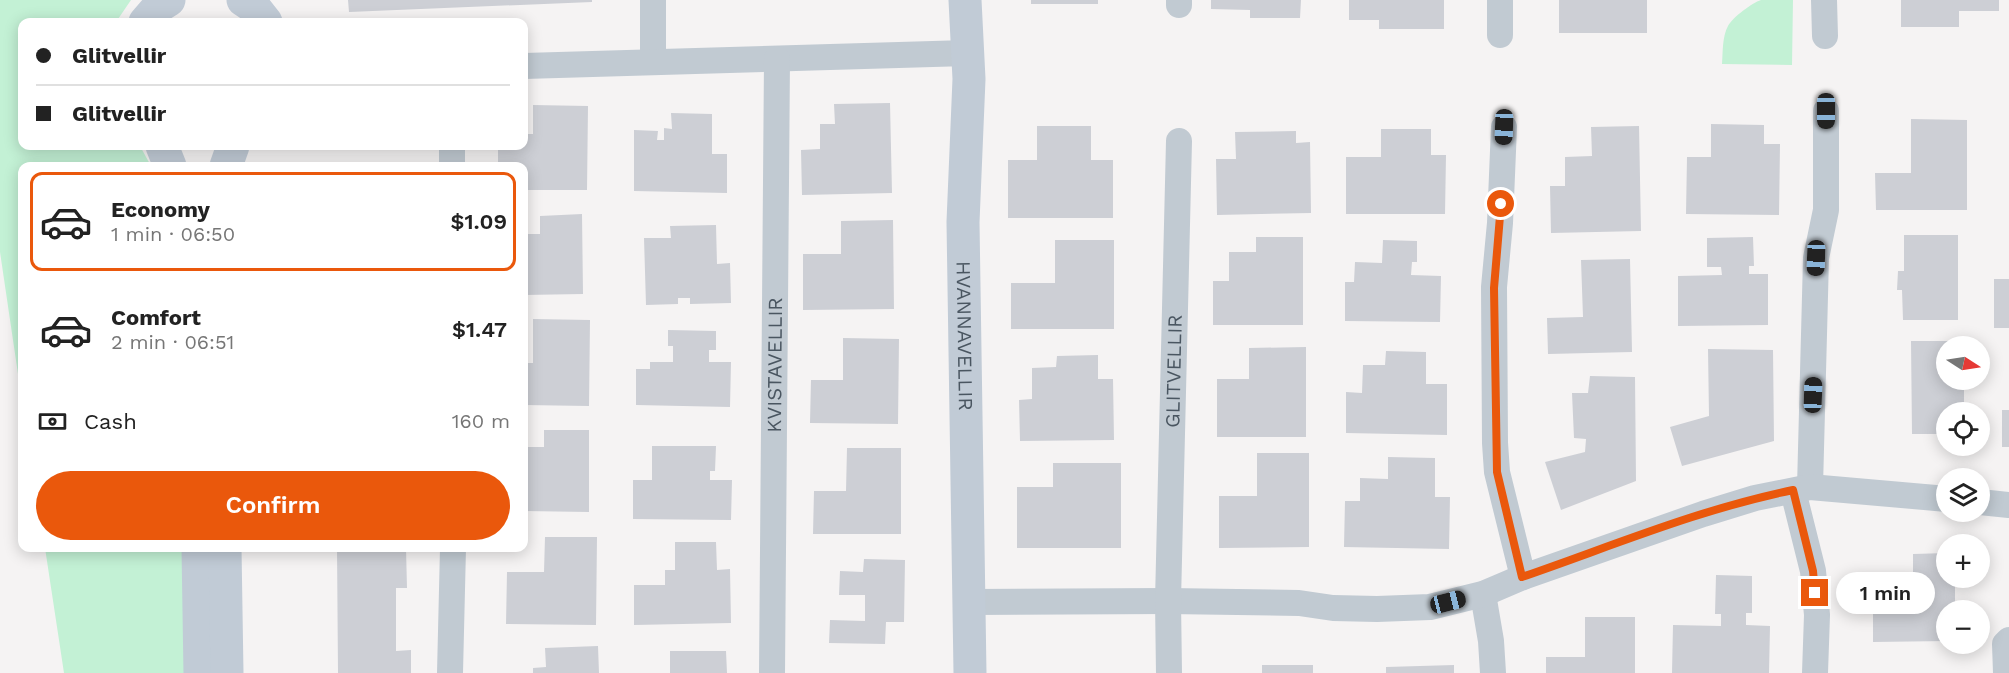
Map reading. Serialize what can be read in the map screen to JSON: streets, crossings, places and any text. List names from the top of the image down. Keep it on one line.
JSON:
{"streets":{"street":["HVANNAVELLIR","KVISTAVELLIR","GLITVELLIR"]},"north":"right","page":{"banner":["Glitvellir","Glitvellir"],"list":[{"name":"Economy","note":"1 min · 06:50","value":"$1.09"},{"name":"Comfort","note":"2 min · 06:51","value":"$1.47"}],"map_buttons":["+","−"],"pay":["Cash","160 m"],"buttons":"Confirm","bubble":"1 min"}}
